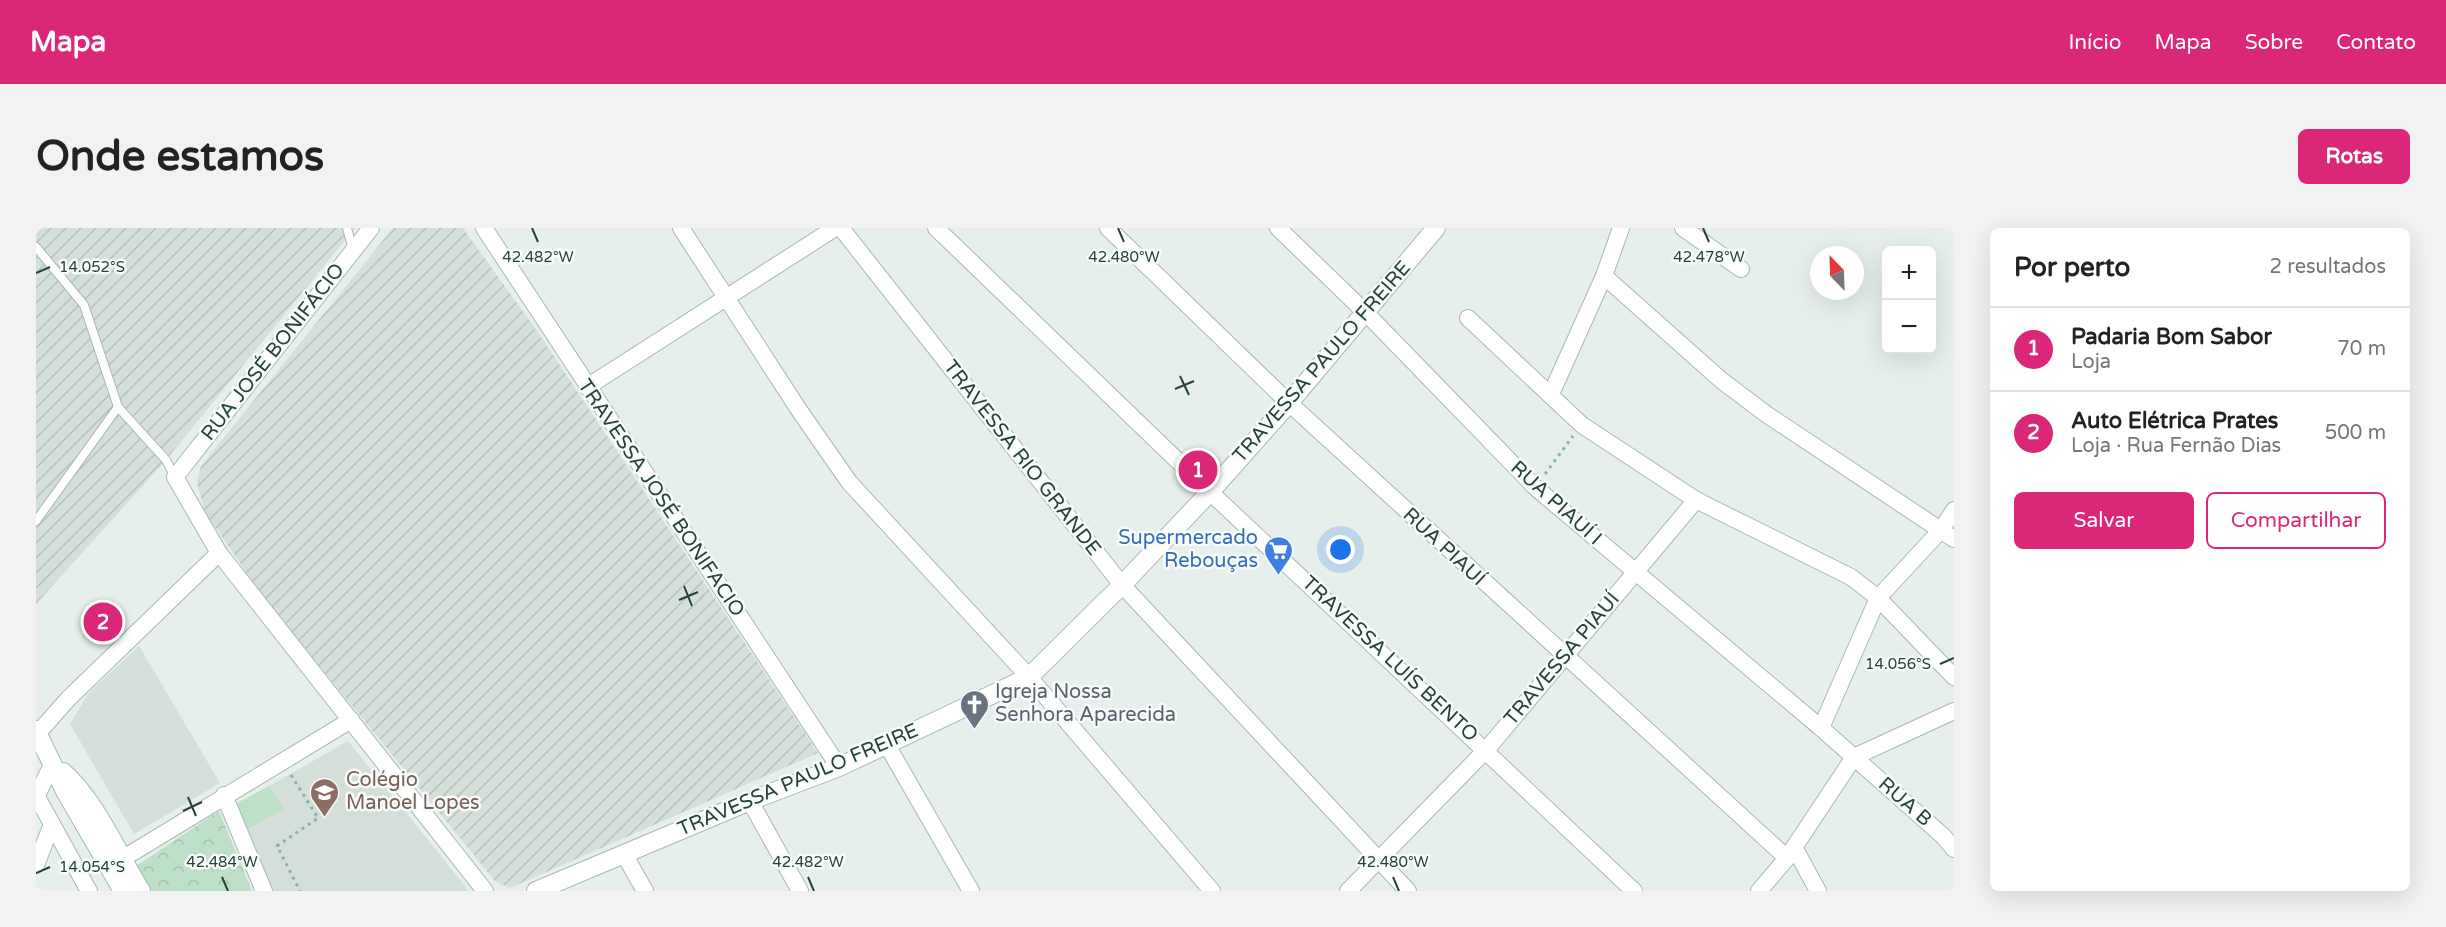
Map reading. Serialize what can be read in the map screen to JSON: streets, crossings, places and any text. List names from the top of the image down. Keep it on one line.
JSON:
{"streets":{"street":["RUA JOSÉ BONIFÁCIO","TRAVESSA PAULO FREIRE","TRAVESSA RIO GRANDE","TRAVESSA JOSÉ BONIFACIO","RUA PIAUÍ I","RUA PIAUÍ","TRAVESSA LUÍS BENTO","TRAVESSA PIAUÍ","RUA B"]},"crossings":[["TRAVESSA PAULO FREIRE","TRAVESSA RIO GRANDE"],["TRAVESSA PAULO FREIRE","TRAVESSA JOSÉ BONIFACIO"],["TRAVESSA PAULO FREIRE","RUA PIAUÍ I"],["TRAVESSA PAULO FREIRE","RUA PIAUÍ"],["TRAVESSA PAULO FREIRE","TRAVESSA LUÍS BENTO"],["TRAVESSA RIO GRANDE","TRAVESSA PIAUÍ"],["RUA PIAUÍ I","TRAVESSA PIAUÍ"],["RUA PIAUÍ I","RUA B"],["RUA PIAUÍ","TRAVESSA PIAUÍ"],["TRAVESSA LUÍS BENTO","TRAVESSA PIAUÍ"]],"places":{"supermarket":["Supermercado Rebouças"],"church":["Igreja Nossa Senhora Aparecida"],"school or university":["Colégio Manoel Lopes"]},"north":"top left","page":{"header":"Mapa","nav":["Início","Mapa","Sobre","Contato"],"buttons":["Rotas",["Salvar","Compartilhar"]],"title":"Onde estamos","heading":["Por perto","2 resultados"],"map_buttons":["+","−"],"list":[{"mark":"1","name":"Padaria Bom Sabor","note":"Loja","value":"70 m"},{"mark":"2","name":"Auto Elétrica Prates","note":"Loja · Rua Fernão Dias","value":"500 m"}],"pins":["1","2"]},"coordinates":["42.482°W","42.480°W","42.478°W","14.052°S","14.056°S","42.484°W","14.054°S"]}
